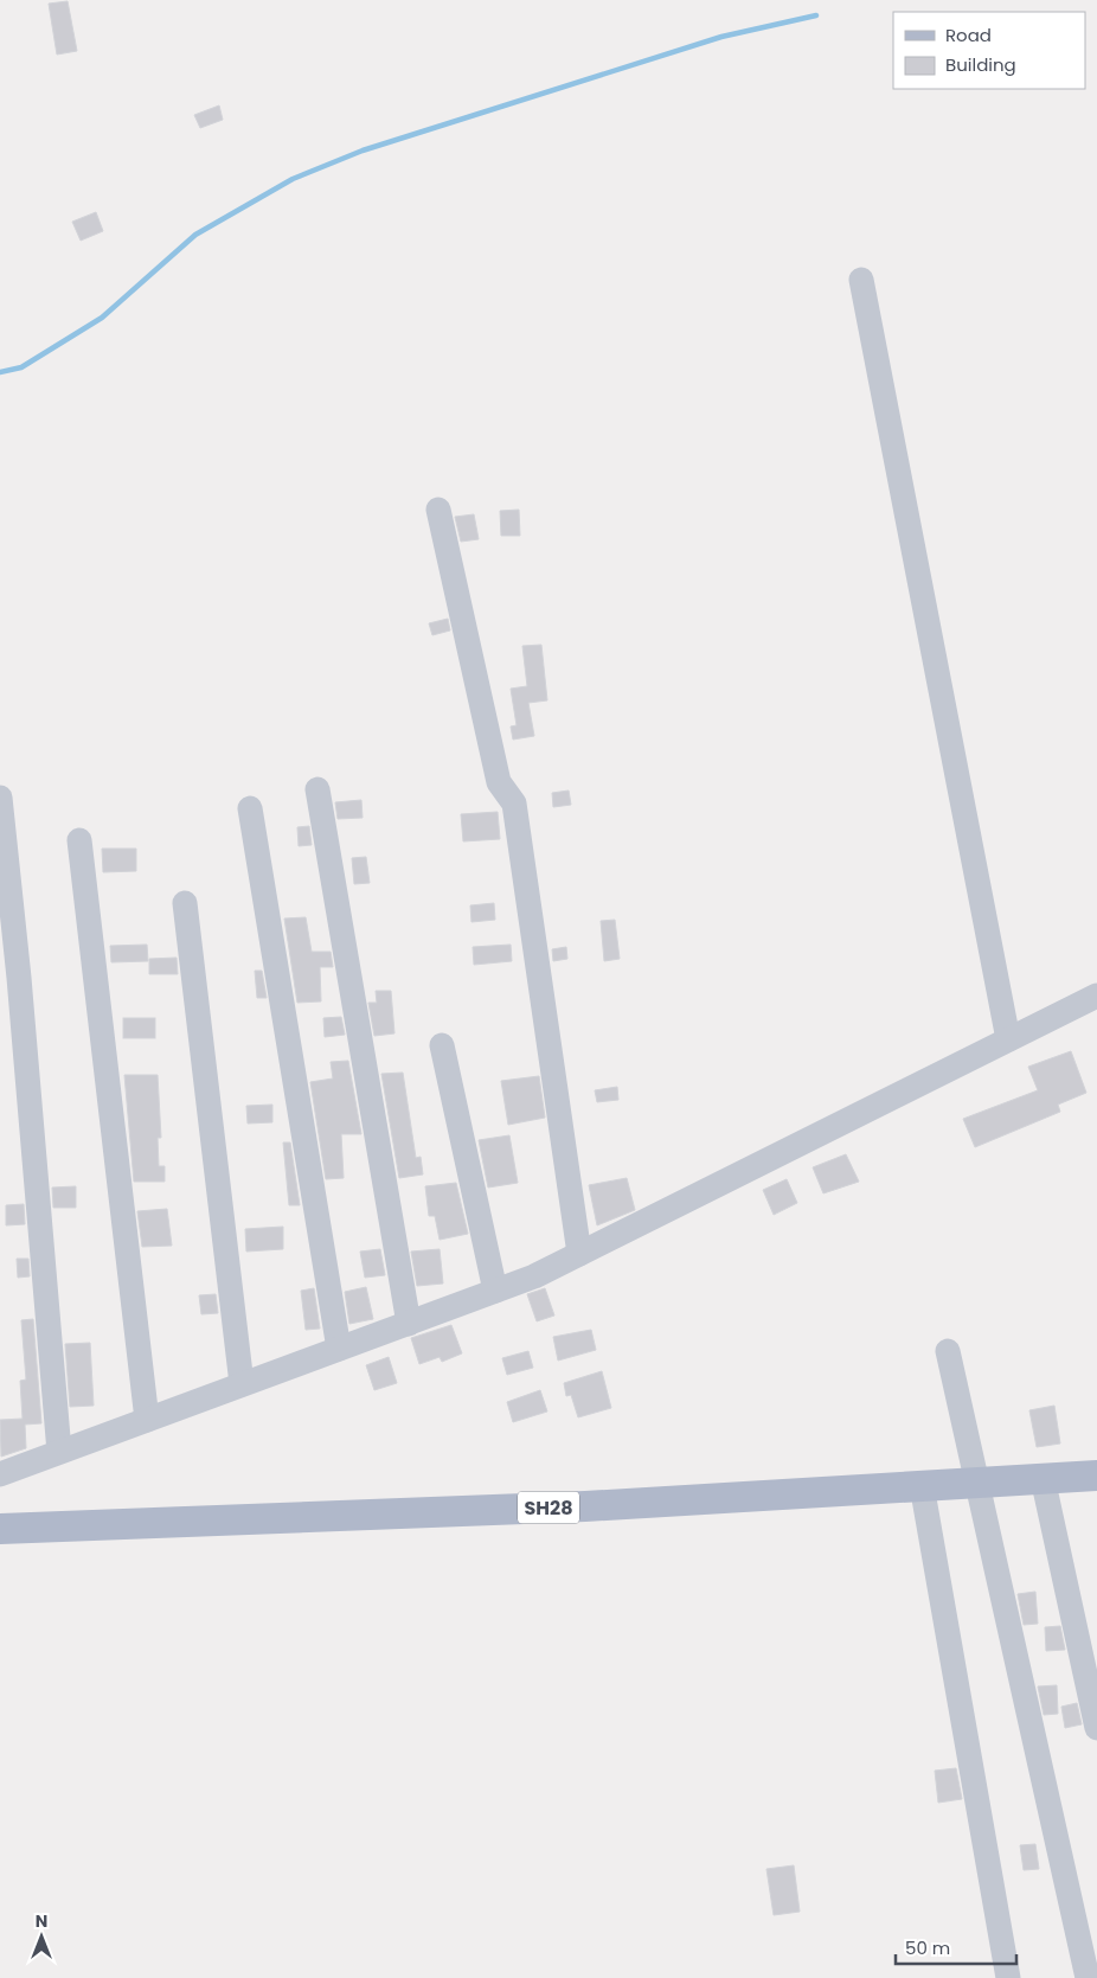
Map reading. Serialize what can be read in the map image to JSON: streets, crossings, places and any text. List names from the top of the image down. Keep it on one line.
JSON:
{"streets":{"main road":["SH28"]},"legend":["Road","Building"],"scale_bar":"50 m","north":"top"}
